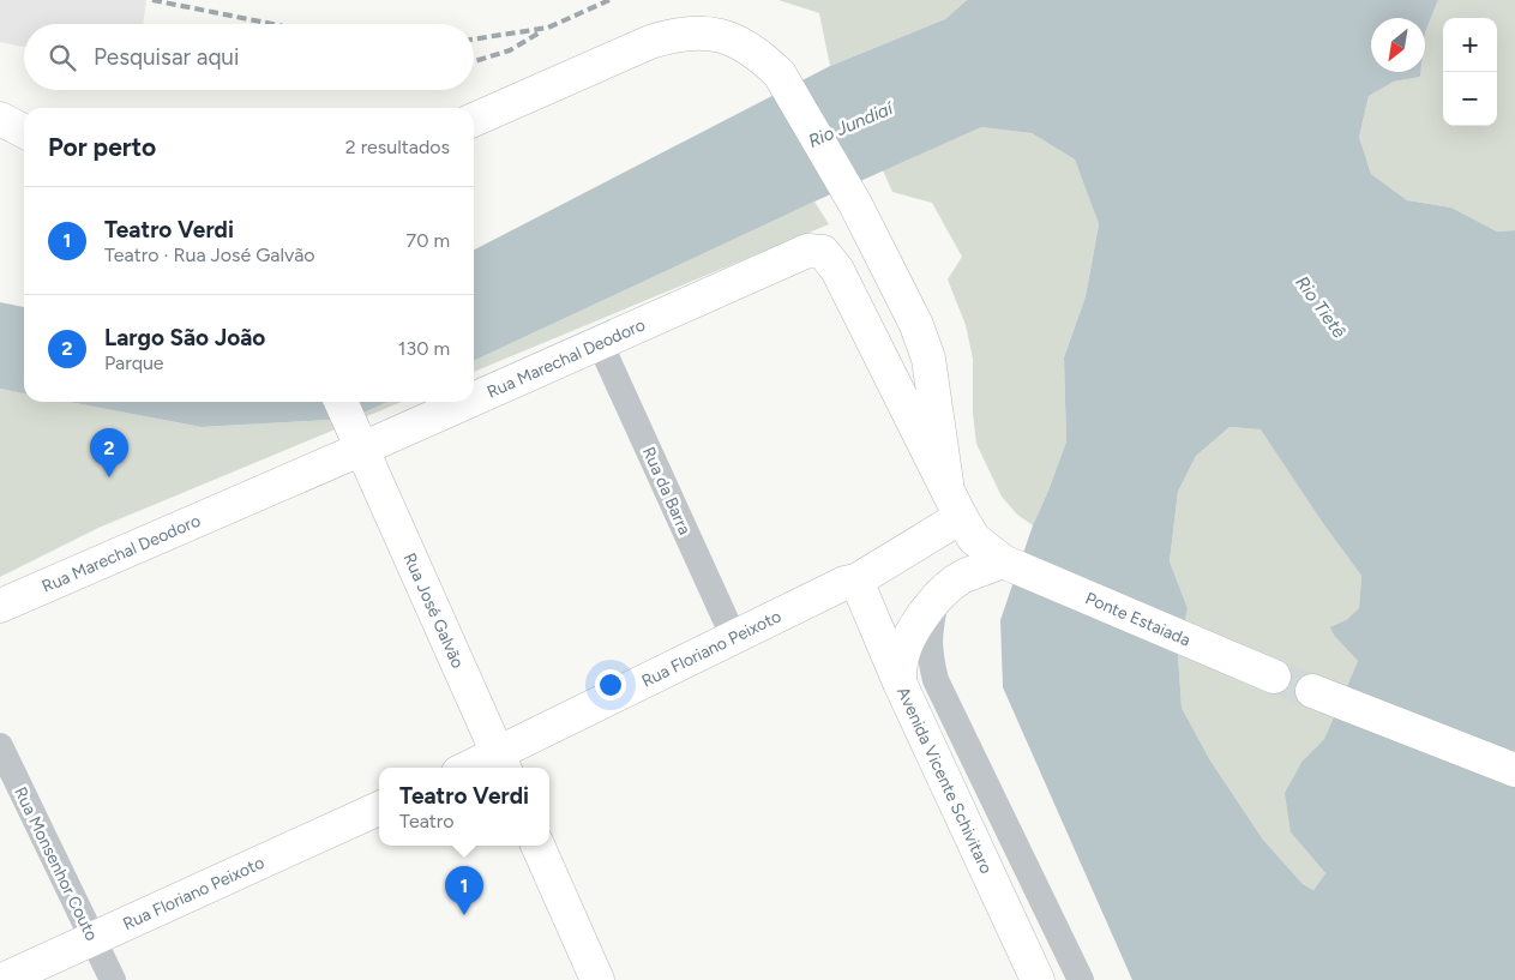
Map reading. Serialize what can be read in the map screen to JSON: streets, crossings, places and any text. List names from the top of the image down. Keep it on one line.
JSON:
{"streets":{"main road":["Rua Marechal Deodoro","Rua José Galvão","Ponte Estaiada","Rua Floriano Peixoto","Avenida Vicente Schivitaro"],"street":["Rua da Barra","Rua Monsenhor Couto"]},"crossings":[["Rua Marechal Deodoro","Rua da Barra"],["Rua Marechal Deodoro","Rua José Galvão"],["Rua Marechal Deodoro","Ponte Estaiada"],["Rua Marechal Deodoro","Rua Floriano Peixoto"],["Rua da Barra","Rua Floriano Peixoto"],["Rua José Galvão","Rua Floriano Peixoto"],["Rua Floriano Peixoto","Avenida Vicente Schivitaro"],["Rua Floriano Peixoto","Rua Monsenhor Couto"]],"water":["Rio Jundiaí","Rio Tietê"],"north":"bottom left","page":{"map_buttons":["+","−"],"search":"Pesquisar aqui","heading":["Por perto","2 resultados"],"list":[{"mark":"1","name":"Teatro Verdi","note":"Teatro · Rua José Galvão","value":"70 m"},{"mark":"2","name":"Largo São João","note":"Parque","value":"130 m"}],"pins":["2","1"],"popup":["Teatro Verdi","Teatro"]}}
